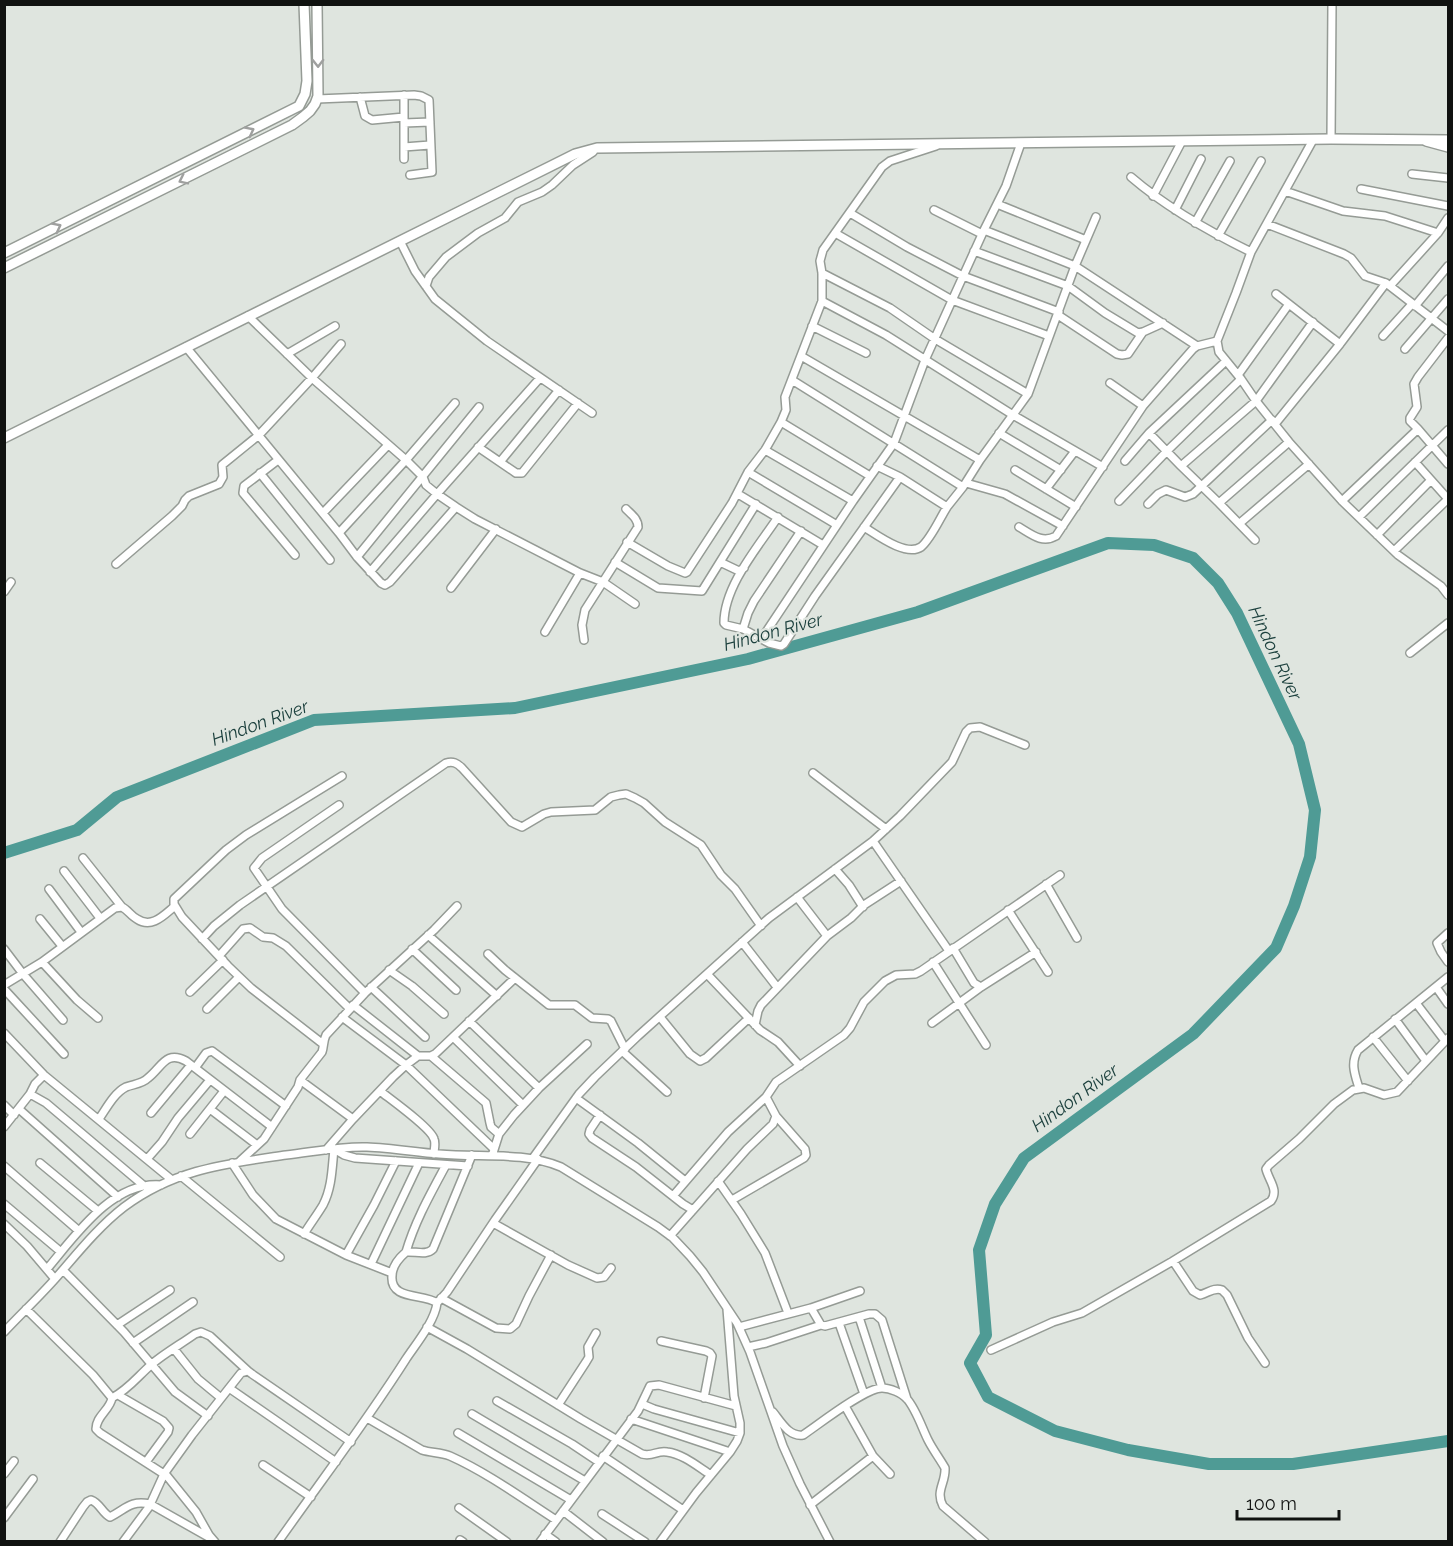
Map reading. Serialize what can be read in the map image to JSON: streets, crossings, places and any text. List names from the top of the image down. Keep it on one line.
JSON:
{"water":["Hindon River"],"scale_bar":"100 m"}
